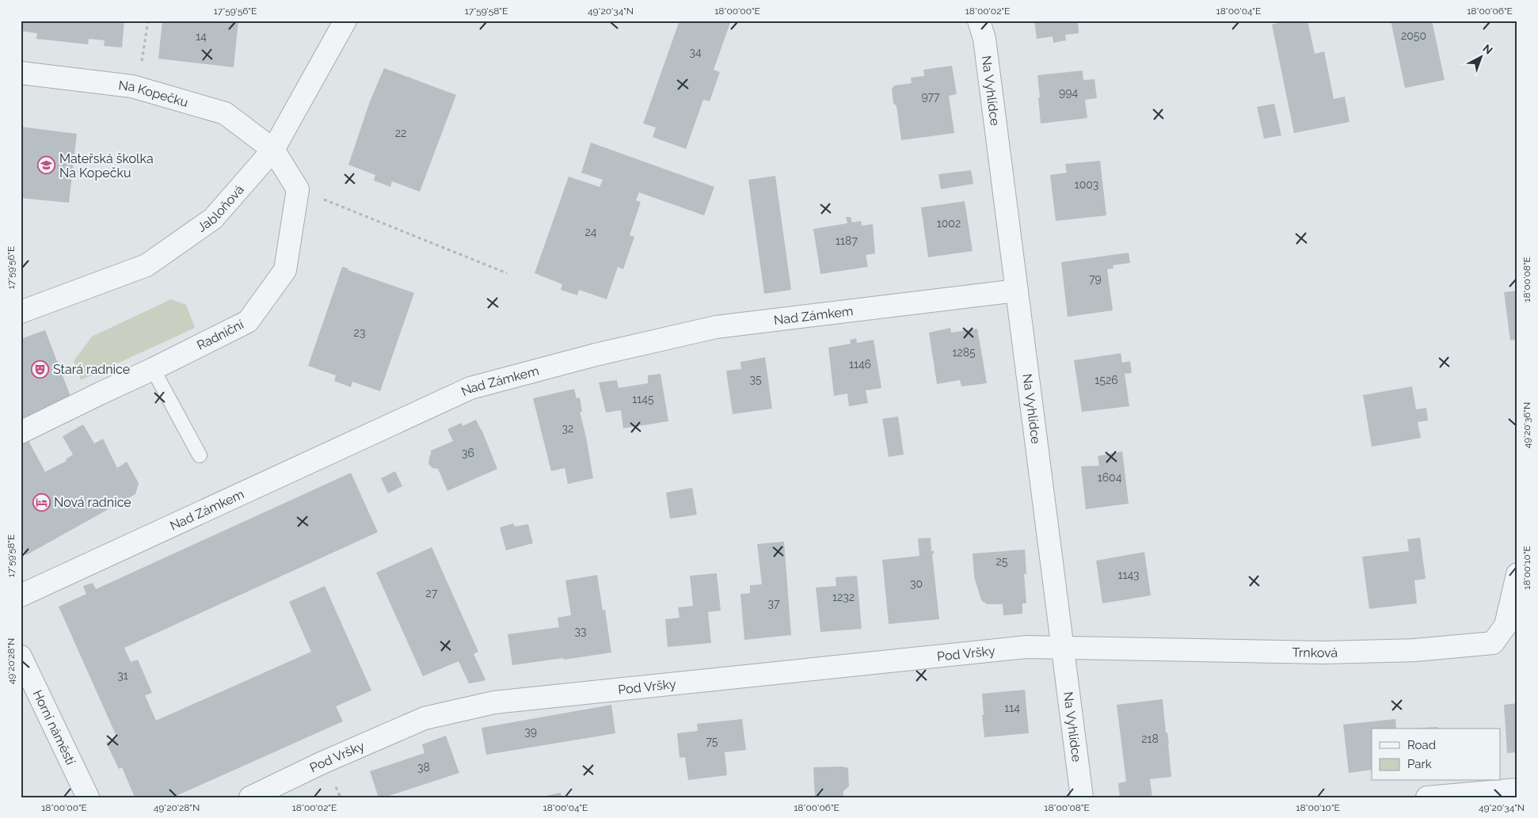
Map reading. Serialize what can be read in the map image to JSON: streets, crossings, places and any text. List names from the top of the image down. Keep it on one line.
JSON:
{"streets":{"street":["Na Vyhlídce","Na Kopečku","Jabloňová","Nad Zámkem","Radniční","Trnková","Pod Vršky","Horní náměstí"]},"crossings":[["Na Vyhlídce","Nad Zámkem"],["Na Vyhlídce","Trnková"],["Na Vyhlídce","Pod Vršky"],["Na Kopečku","Jabloňová"],["Na Kopečku","Radniční"],["Jabloňová","Radniční"],["Trnková","Pod Vršky"]],"places":{"school or university":["Mateřská školka Na Kopečku"],"theatre":["Stará radnice"],"hotel":["Nová radnice"]},"house_numbers":["2050","14","34","994","977","22","1003","1002","24","1187","79","23","1285","1146","35","1526","1145","32","36","1604","25","1143","30","27","1232","37","33","31","114","39","218","75","38"],"legend":["Road","Park"],"north":"top right","coordinates":["17°59'56\"E","17°59'58\"E","49°20'34\"N","18°00'00\"E","18°00'02\"E","18°00'04\"E","18°00'06\"E","18°00'08\"E","49°20'36\"N","18°00'10\"E","49°20'28\"N"]}
